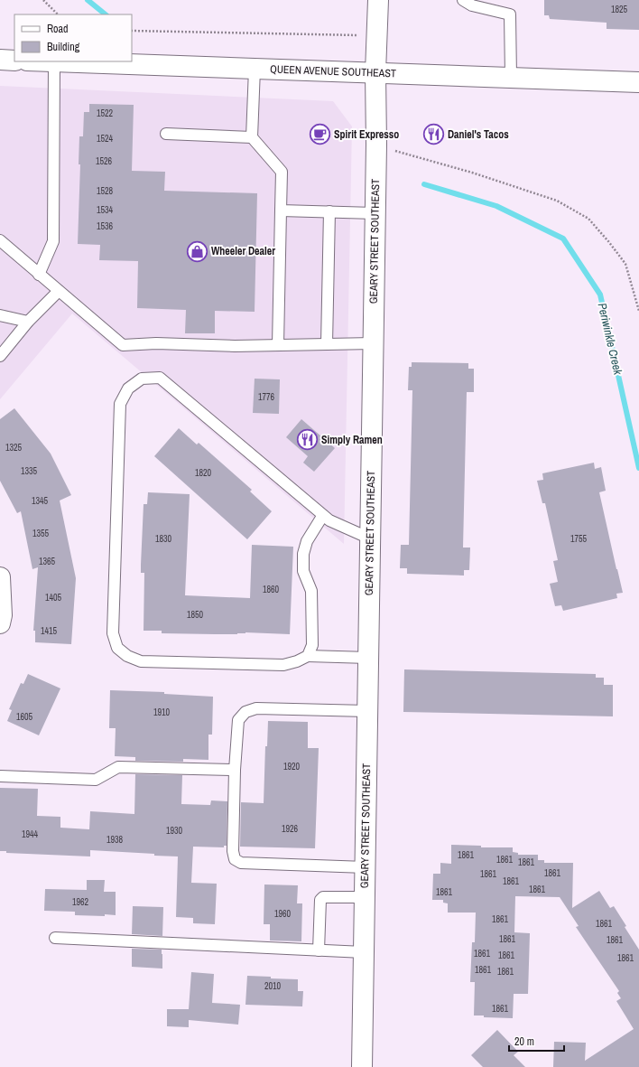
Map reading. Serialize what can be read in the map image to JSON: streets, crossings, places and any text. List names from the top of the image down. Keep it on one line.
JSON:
{"streets":{"main road":["QUEEN AVENUE SOUTHEAST","GEARY STREET SOUTHEAST"]},"crossings":[["QUEEN AVENUE SOUTHEAST","GEARY STREET SOUTHEAST"]],"water":["Periwinkle Creek"],"places":{"cafe":["Spirit Expresso"],"restaurant":["Daniel's Tacos","Simply Ramen"],"shop":["Wheeler Dealer"]},"house_numbers":["1825","1522","1524","1526","1528","1534","1536","1776","1325","1335","1820","1345","1355","1830","1755","1365","1860","1405","1850","1415","1910","1605","1920","1926","1930","1944","1938","1861","1861","1861","1861","1861","1861","1861","1861","1962","1960","1861","1861","1861","1861","1861","1861","1861","1861","1861","2010","1861"],"legend":["Road","Building"],"scale_bar":"20 m"}
